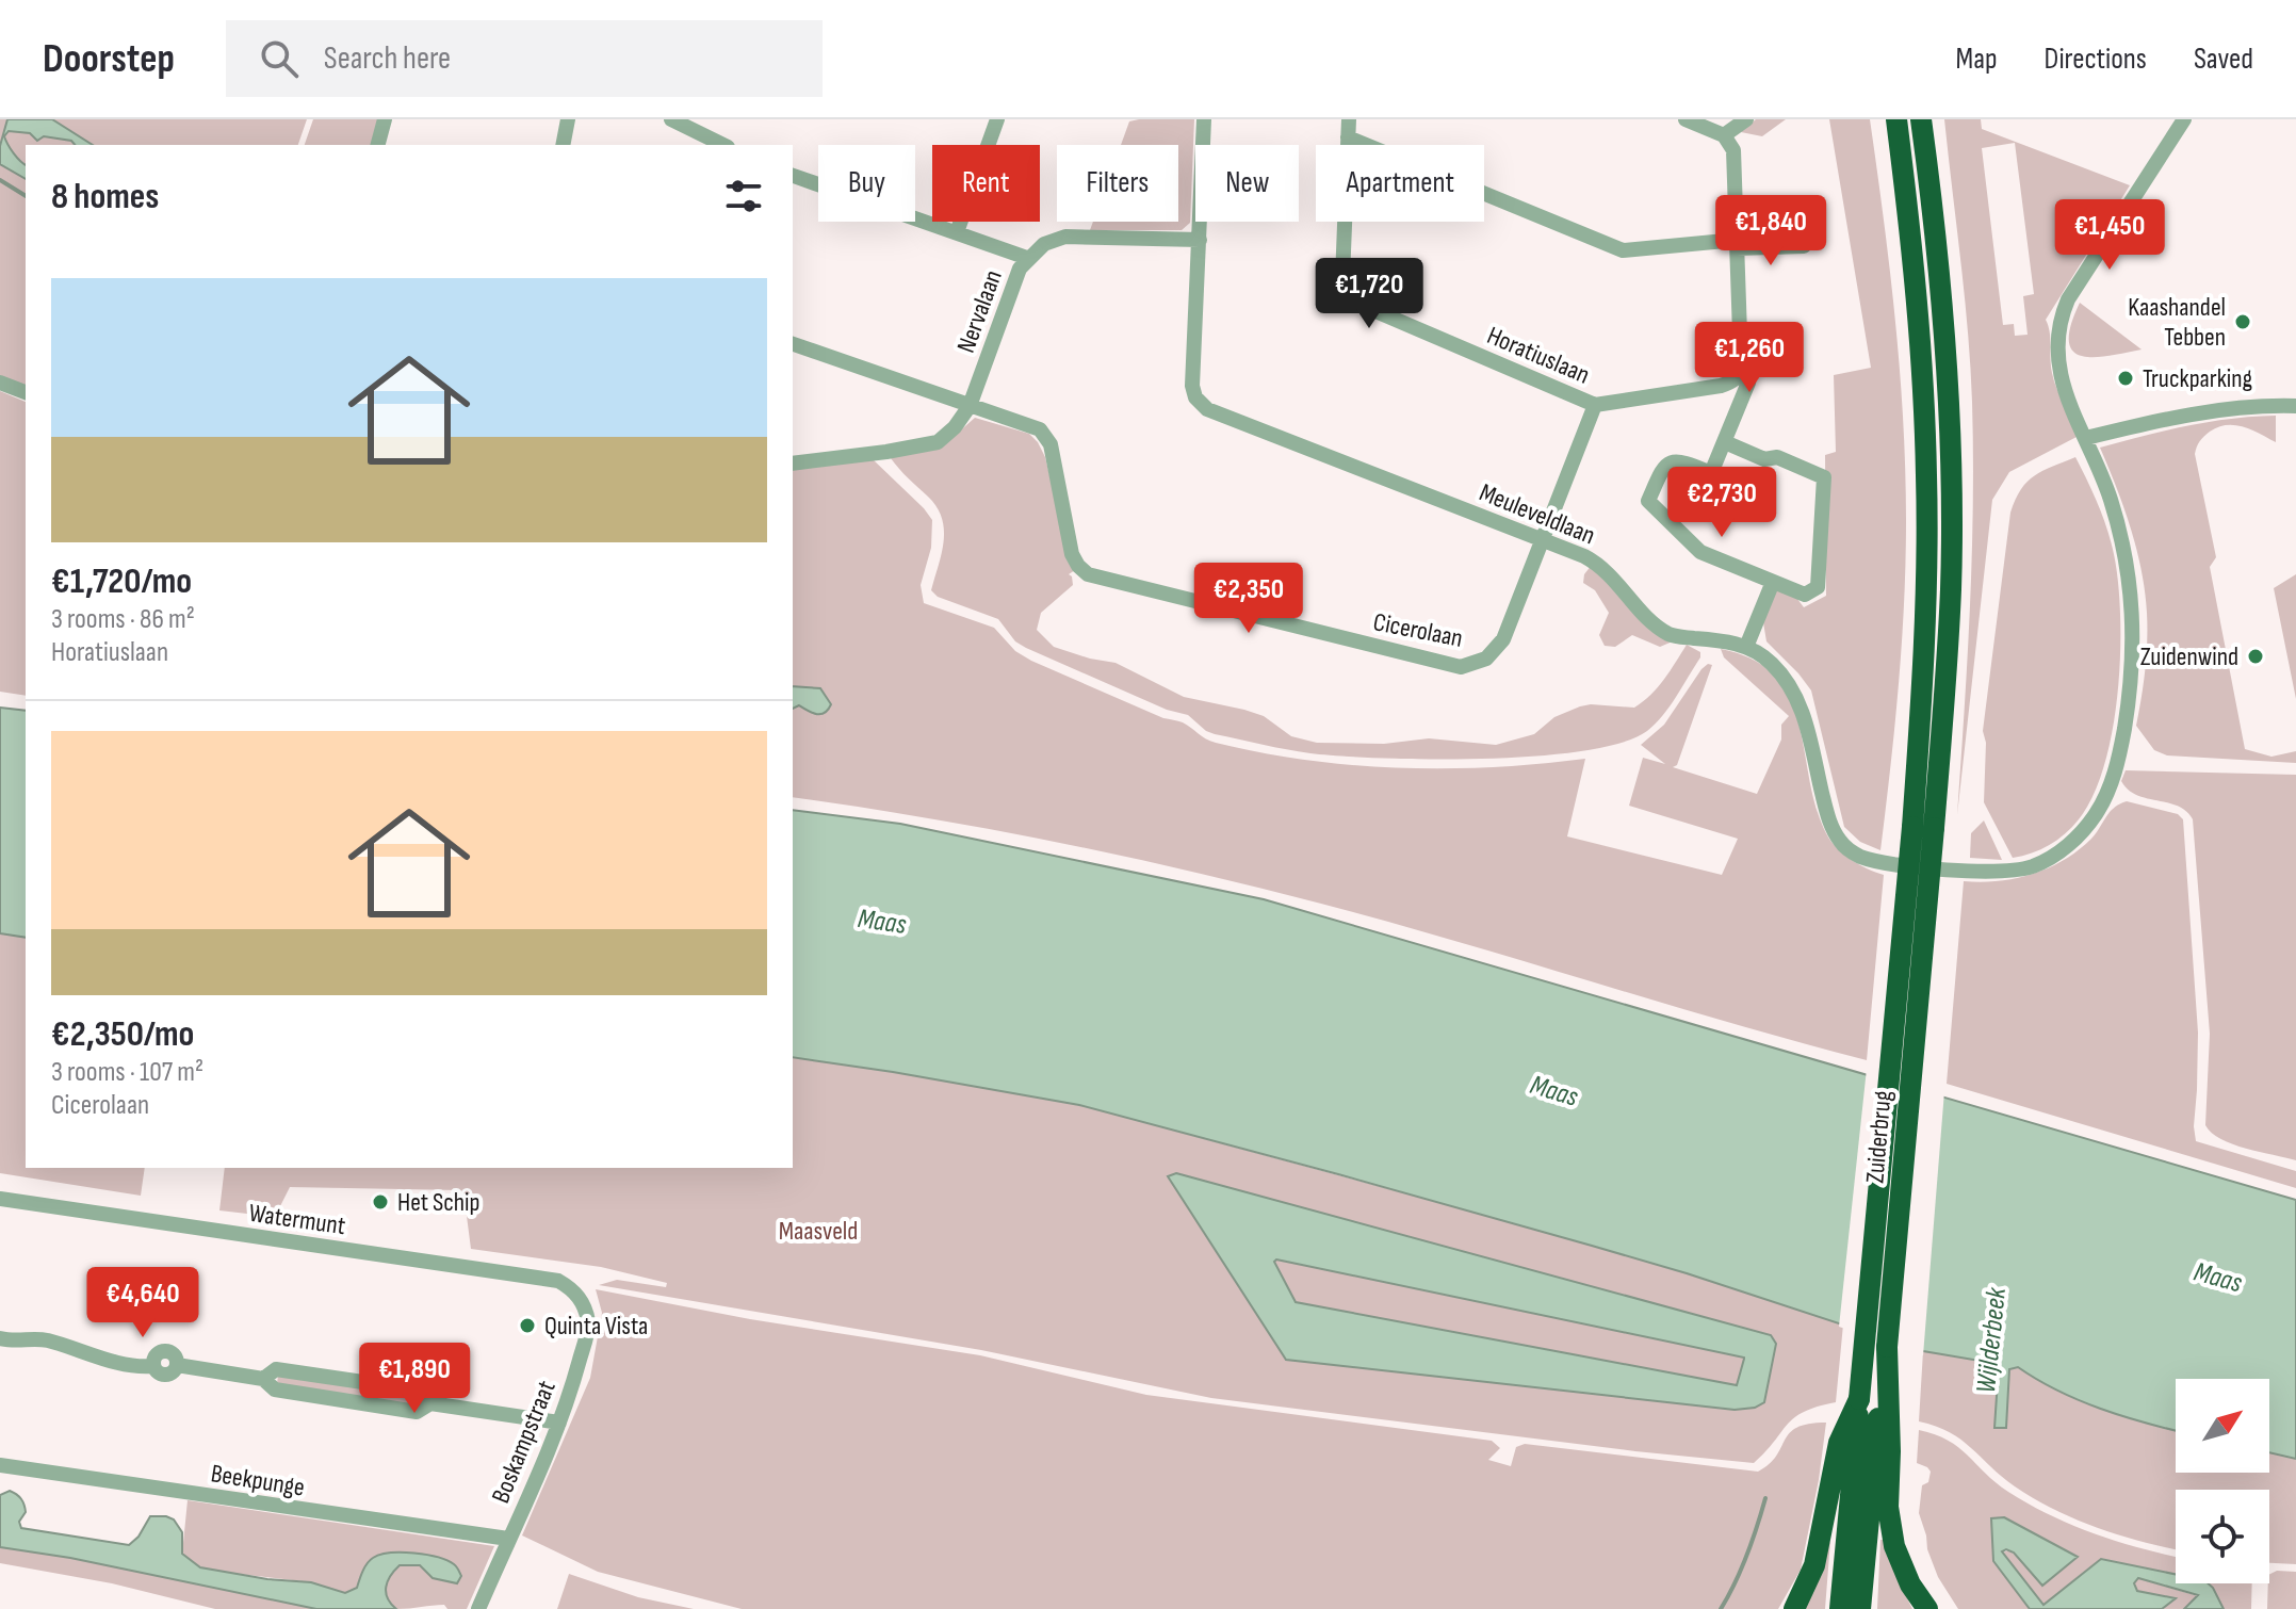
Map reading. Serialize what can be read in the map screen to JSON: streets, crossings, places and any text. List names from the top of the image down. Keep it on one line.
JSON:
{"streets":{"highway":["Zuiderbrug"],"street":["Nervalaan","Horatiuslaan","Meuleveldlaan","Cicerolaan","Watermunt","Boskampstraat","Beekpunge"]},"crossings":[["Nervalaan","Meuleveldlaan"],["Nervalaan","Cicerolaan"],["Horatiuslaan","Cicerolaan"],["Meuleveldlaan","Cicerolaan"],["Watermunt","Boskampstraat"],["Boskampstraat","Beekpunge"]],"water":["Maas","Wijlderbeek"],"parks":["Maasveld"],"places":["Kaashandel Tebben","Truckparking","Zuidenwind","Het Schip","Quinta Vista"],"north":"top right","page":{"header":"Doorstep","search":"Search here","nav":["Map","Directions","Saved"],"chip":["Buy","Rent","Filters","New","Apartment"],"heading":"8 homes","price":["€1,840","€1,450","€1,720","€1,260","€2,730","€2,350","€4,640","€1,890"],"list":[{"name":"€1,720/mo","note":"3 rooms · 86 m² · Horatiuslaan"},{"name":"€2,350/mo","note":"3 rooms · 107 m² · Cicerolaan"}]}}
